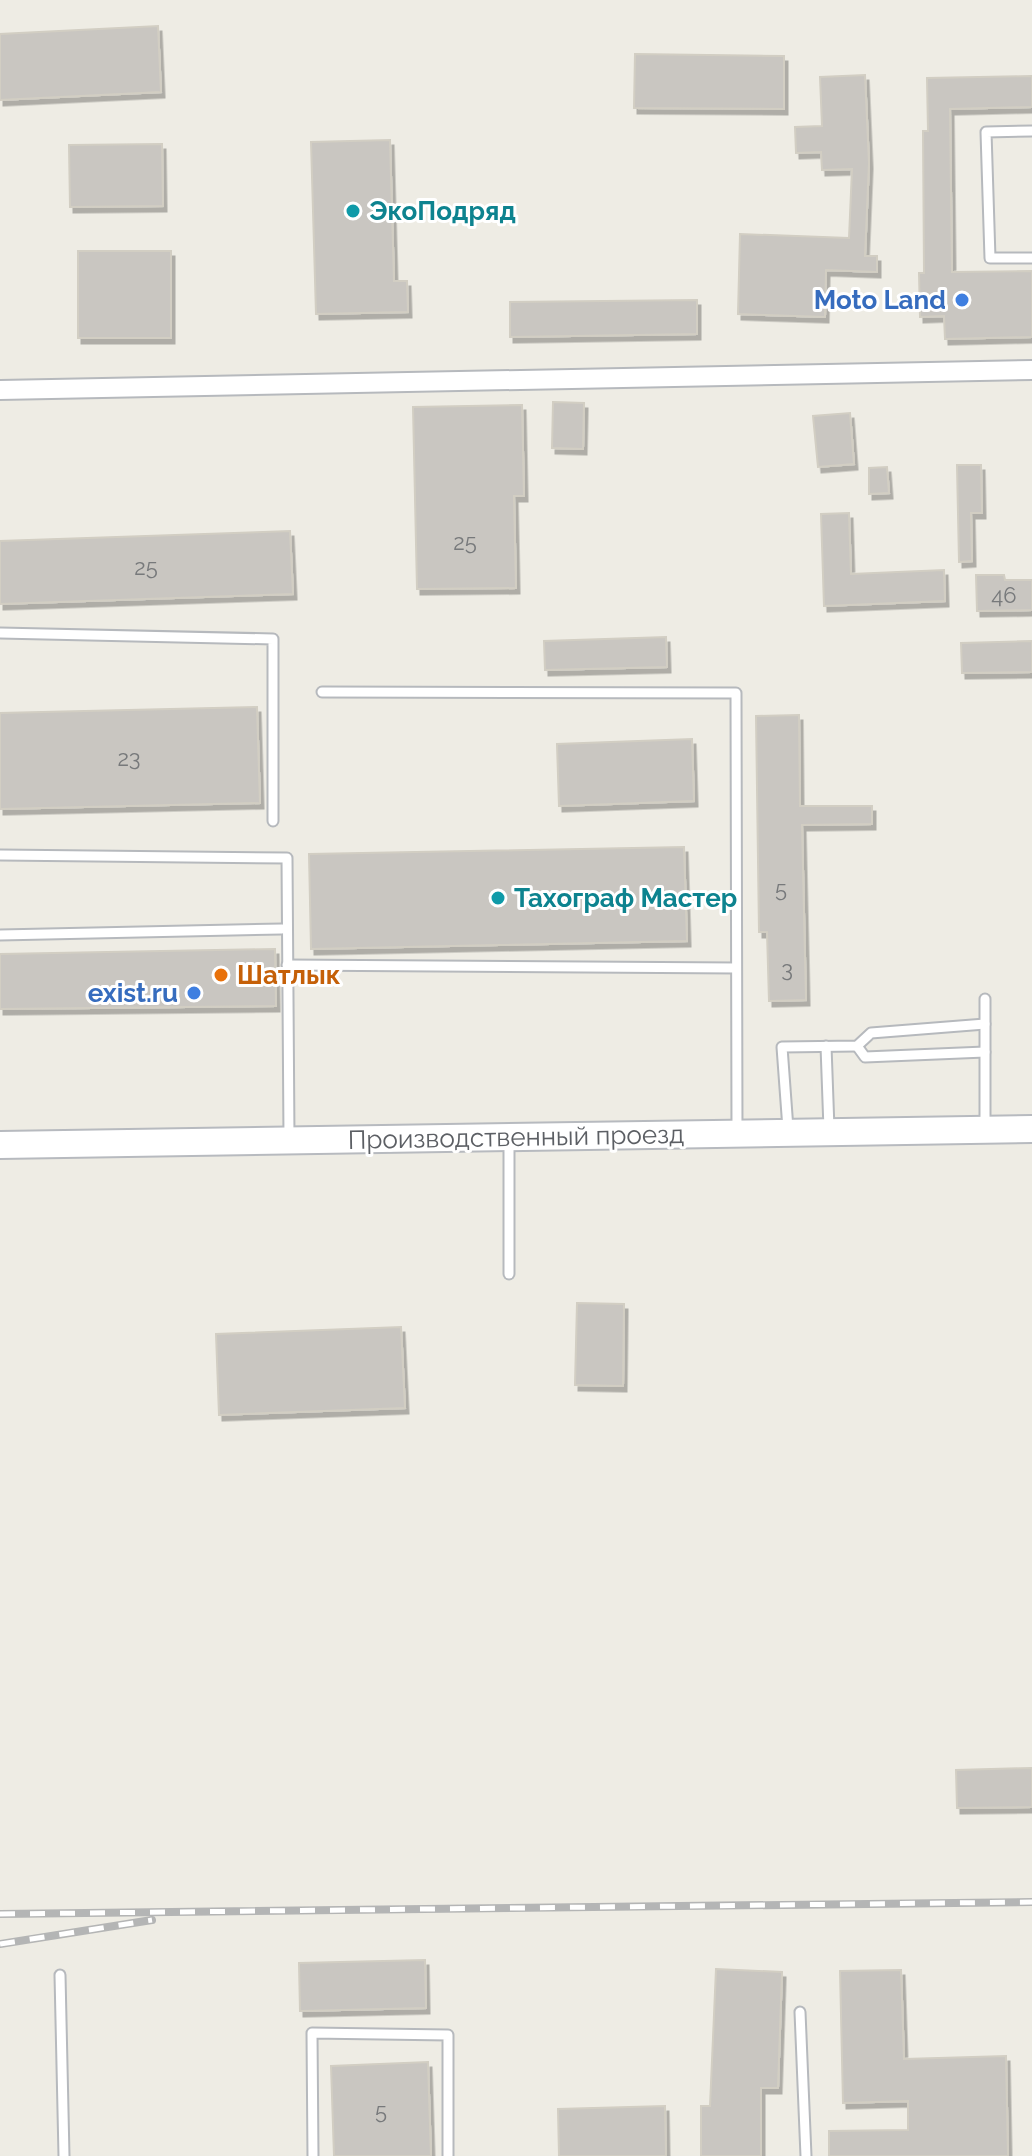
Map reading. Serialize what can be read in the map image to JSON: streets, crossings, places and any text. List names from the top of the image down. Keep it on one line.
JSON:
{"streets":{"street":["Производственный проезд"]},"places":["ЭкоПодряд","Moto Land","Тахограф Мастер","Шатлык","exist.ru"],"house_numbers":["25","25","46","23","5","3","5"]}
